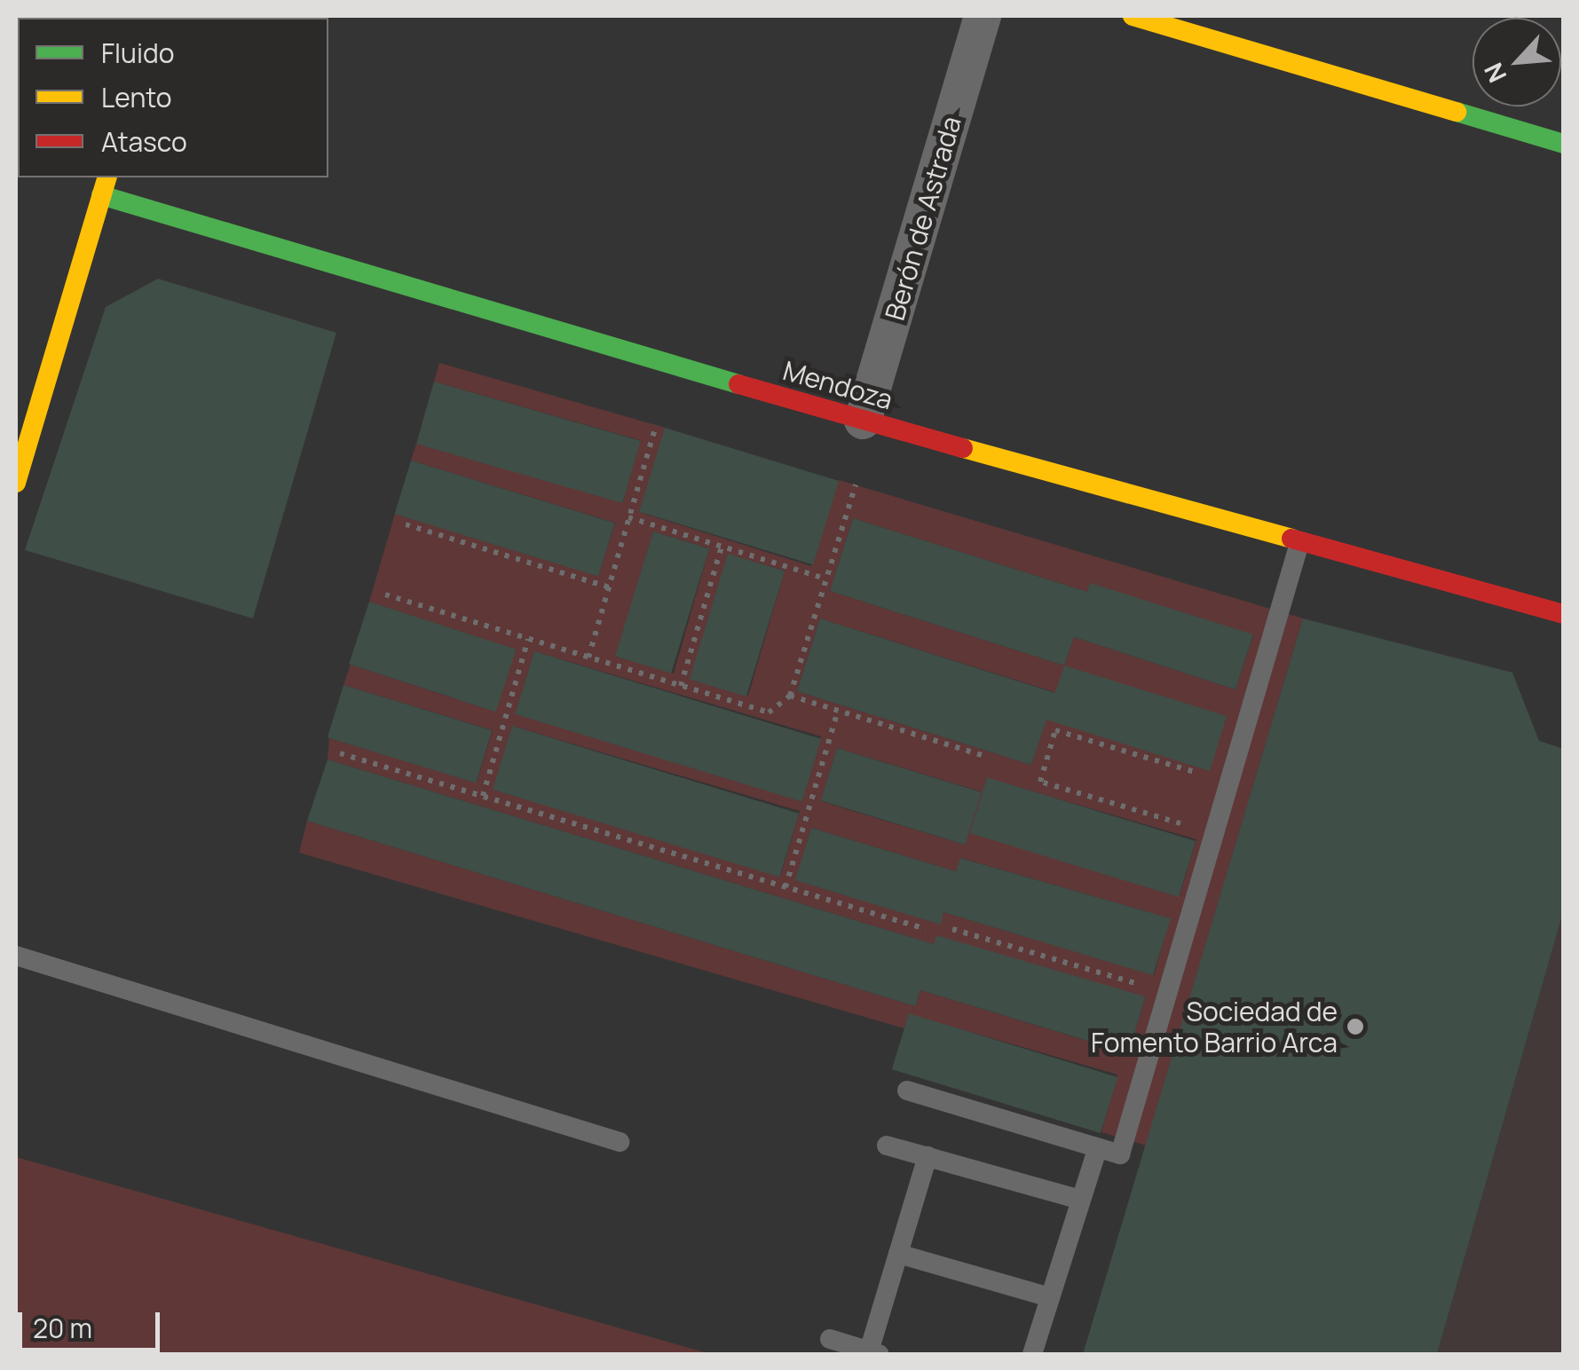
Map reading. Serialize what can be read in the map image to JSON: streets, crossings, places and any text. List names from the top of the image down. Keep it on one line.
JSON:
{"streets":{"street":["Berón de Astrada","Mendoza"]},"crossings":[["Berón de Astrada","Mendoza"]],"places":["Sociedad de Fomento Barrio Arca"],"legend":["Fluido","Lento","Atasco"],"scale_bar":"20 m","north":"bottom left"}
